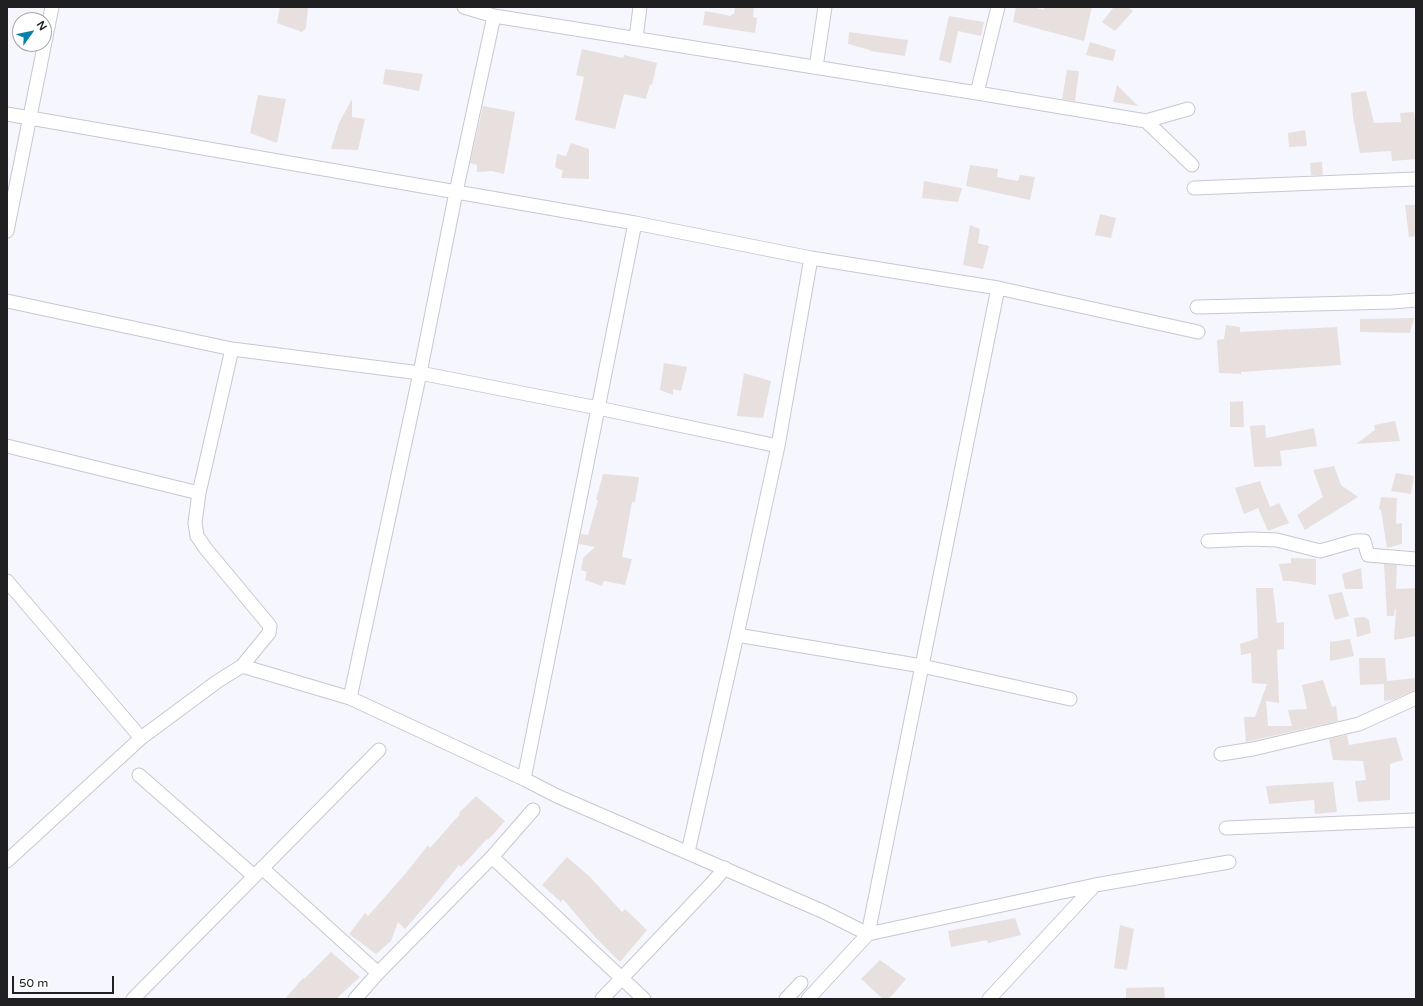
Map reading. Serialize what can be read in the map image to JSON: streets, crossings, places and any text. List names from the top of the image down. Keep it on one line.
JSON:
{"scale_bar":"50 m","north":"top right"}
